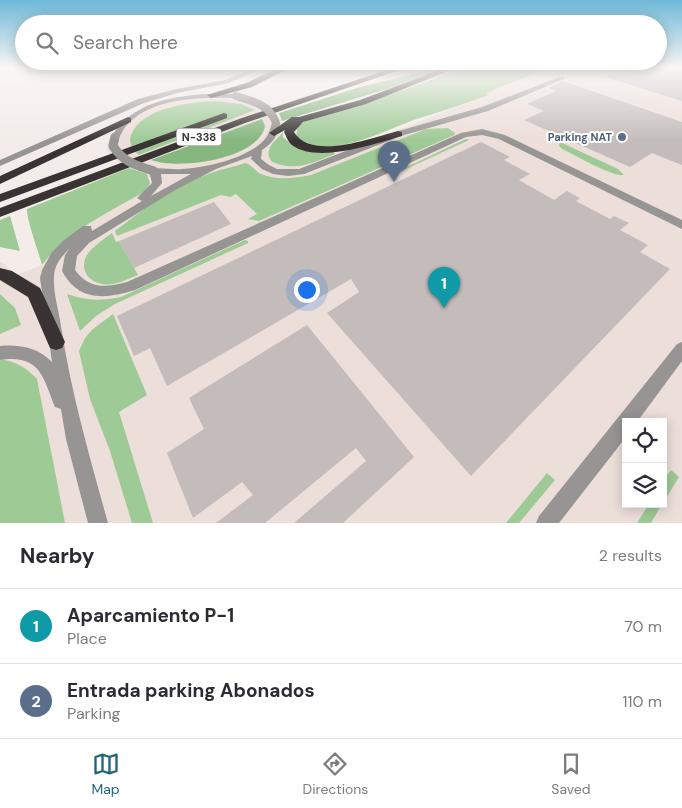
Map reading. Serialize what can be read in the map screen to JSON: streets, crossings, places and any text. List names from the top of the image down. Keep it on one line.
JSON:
{"streets":{"highway":["N-338"]},"places":["Parking NAT"],"page":{"search":"Search here","pins":["2","1"],"heading":["Nearby","2 results"],"list":[{"mark":"1","name":"Aparcamiento P-1","note":"Place","value":"70 m"},{"mark":"2","name":"Entrada parking Abonados","note":"Parking","value":"110 m"}],"nav":["Map","Directions","Saved"]}}
